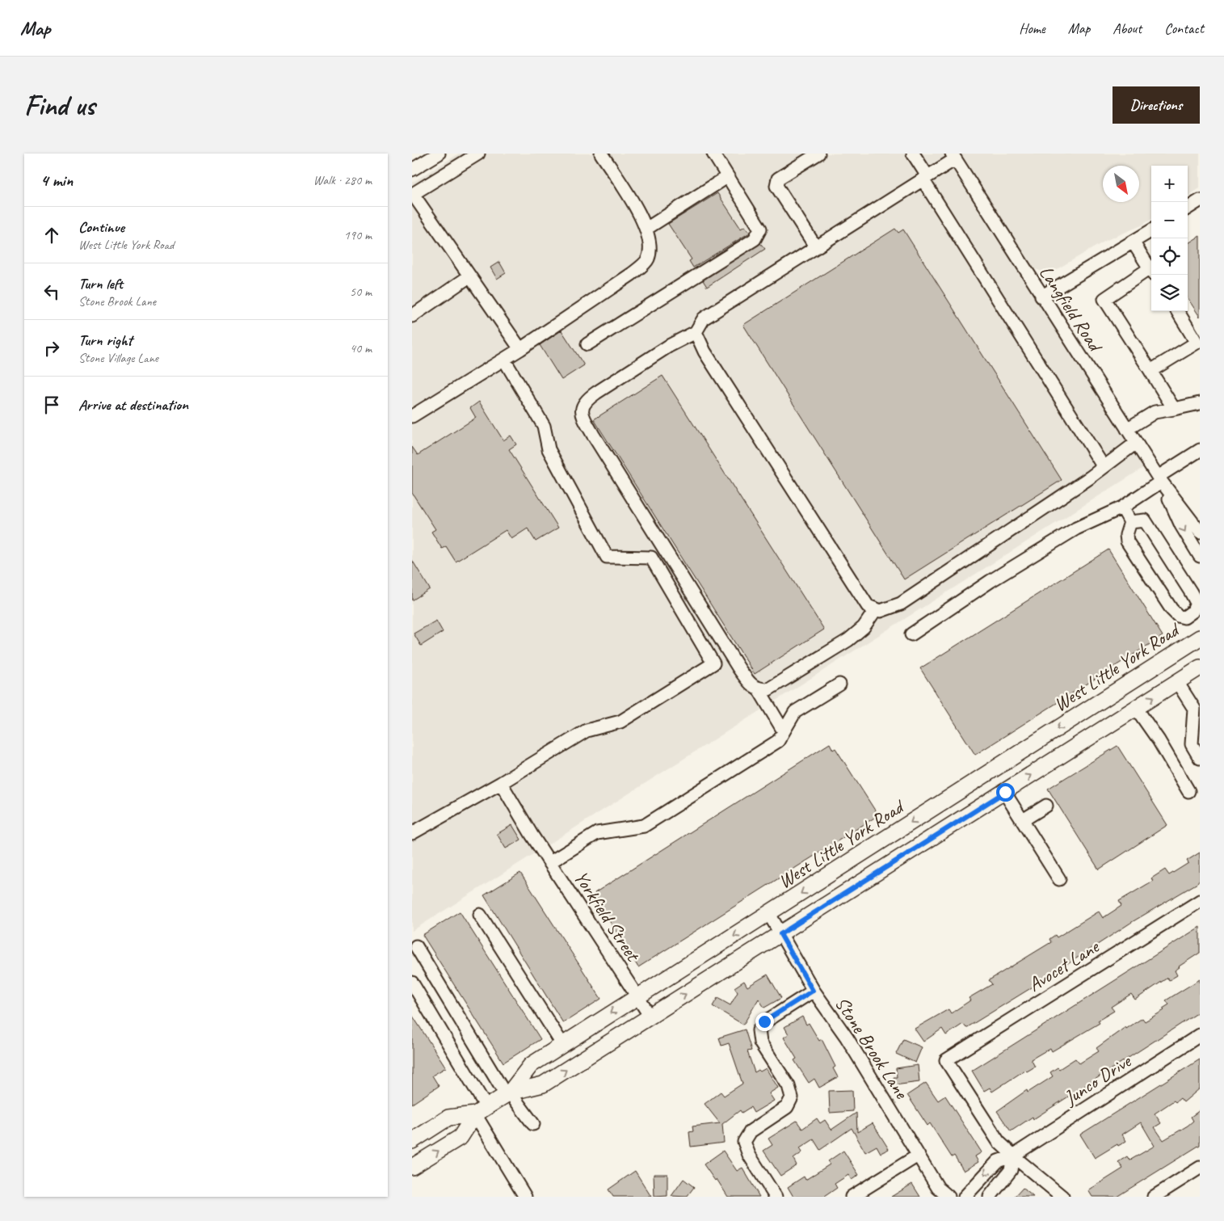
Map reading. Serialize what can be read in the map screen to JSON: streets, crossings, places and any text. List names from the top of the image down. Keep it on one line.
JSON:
{"streets":{"main road":["West Little York Road"],"street":["Langfield Road","Yorkfield Street","Avocet Lane","Stone Brook Lane","Junco Drive"]},"crossings":[["West Little York Road","Yorkfield Street"],["West Little York Road","Stone Brook Lane"],["Avocet Lane","Junco Drive"]],"north":"bottom right","page":{"header":"Map","nav":["Home","Map","About","Contact"],"buttons":"Directions","title":"Find us","heading":["4 min","Walk · 280 m"],"map_buttons":["+","−"],"list":[["Continue","West Little York Road","190 m"],["Turn left","Stone Brook Lane","50 m"],["Turn right","Stone Village Lane","40 m"],"Arrive at destination"]}}
